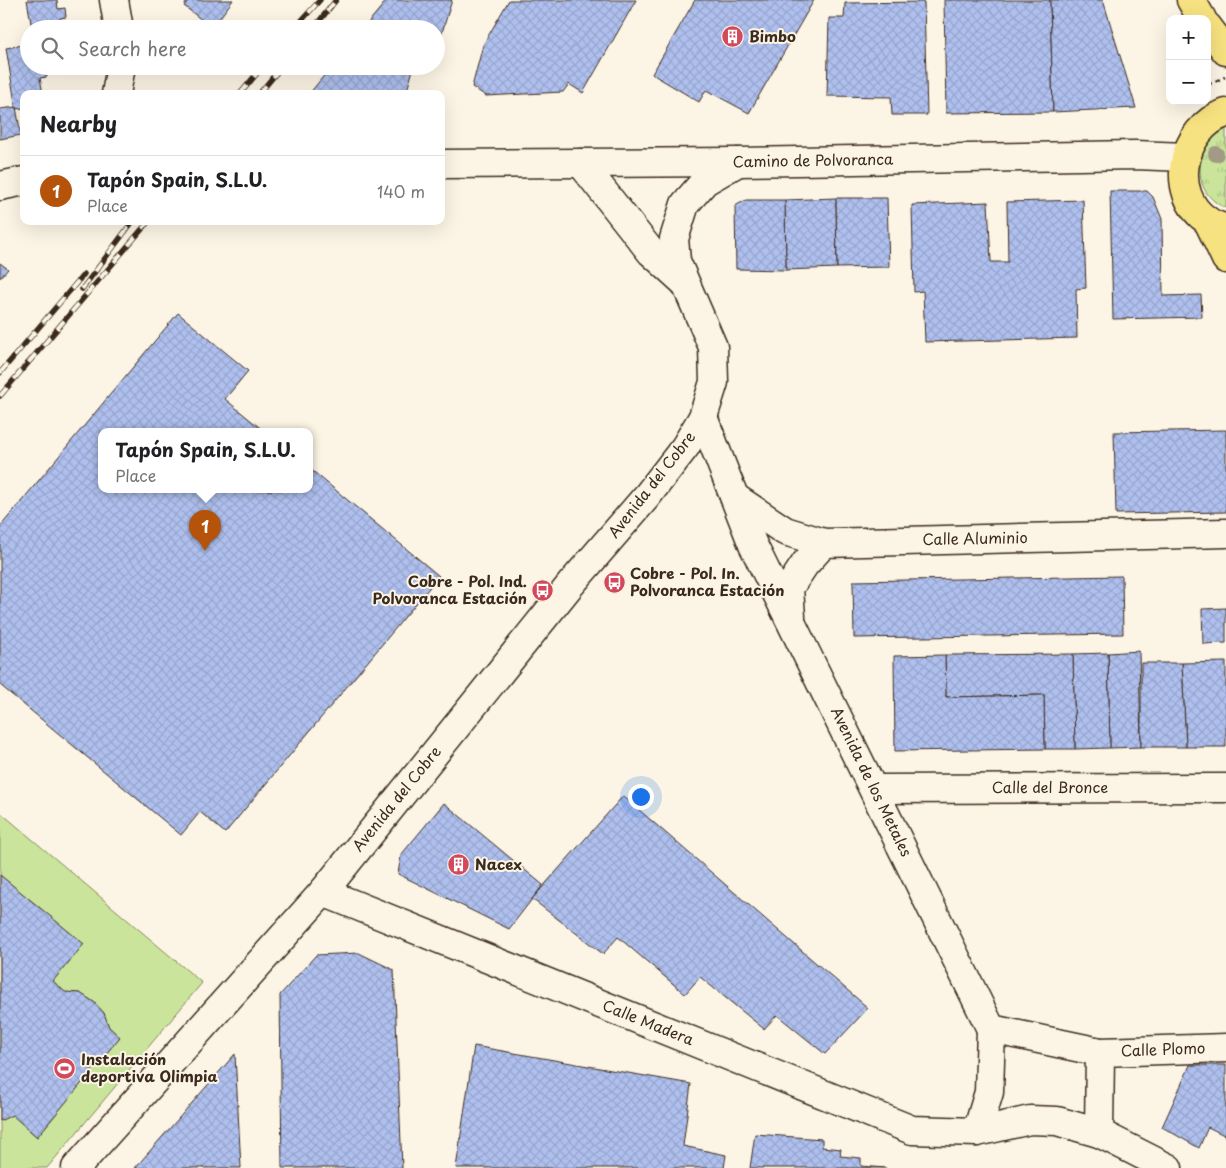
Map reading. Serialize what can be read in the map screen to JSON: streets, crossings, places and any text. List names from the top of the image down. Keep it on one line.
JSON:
{"streets":{"street":["Camino de Polvoranca","Avenida del Cobre","Calle Aluminio","Avenida de los Metales","Calle del Bronce","Calle Madera","Calle Plomo"]},"crossings":[["Avenida del Cobre","Avenida de los Metales"],["Avenida del Cobre","Calle Madera"],["Calle Aluminio","Avenida de los Metales"],["Avenida de los Metales","Calle del Bronce"]],"places":{"building":["Bimbo","Nacex"],"bus stop":["Cobre - Pol. In. Polvoranca Estación","Cobre - Pol. Ind. Polvoranca Estación"],"sports":["Instalación deportiva Olimpia"]},"page":{"map_buttons":["+","−"],"search":"Search here","heading":"Nearby","list":[{"mark":"1","name":"Tapón Spain, S.L.U.","note":"Place","value":"140 m"}],"popup":["Tapón Spain, S.L.U.","Place"],"pins":"1"}}
